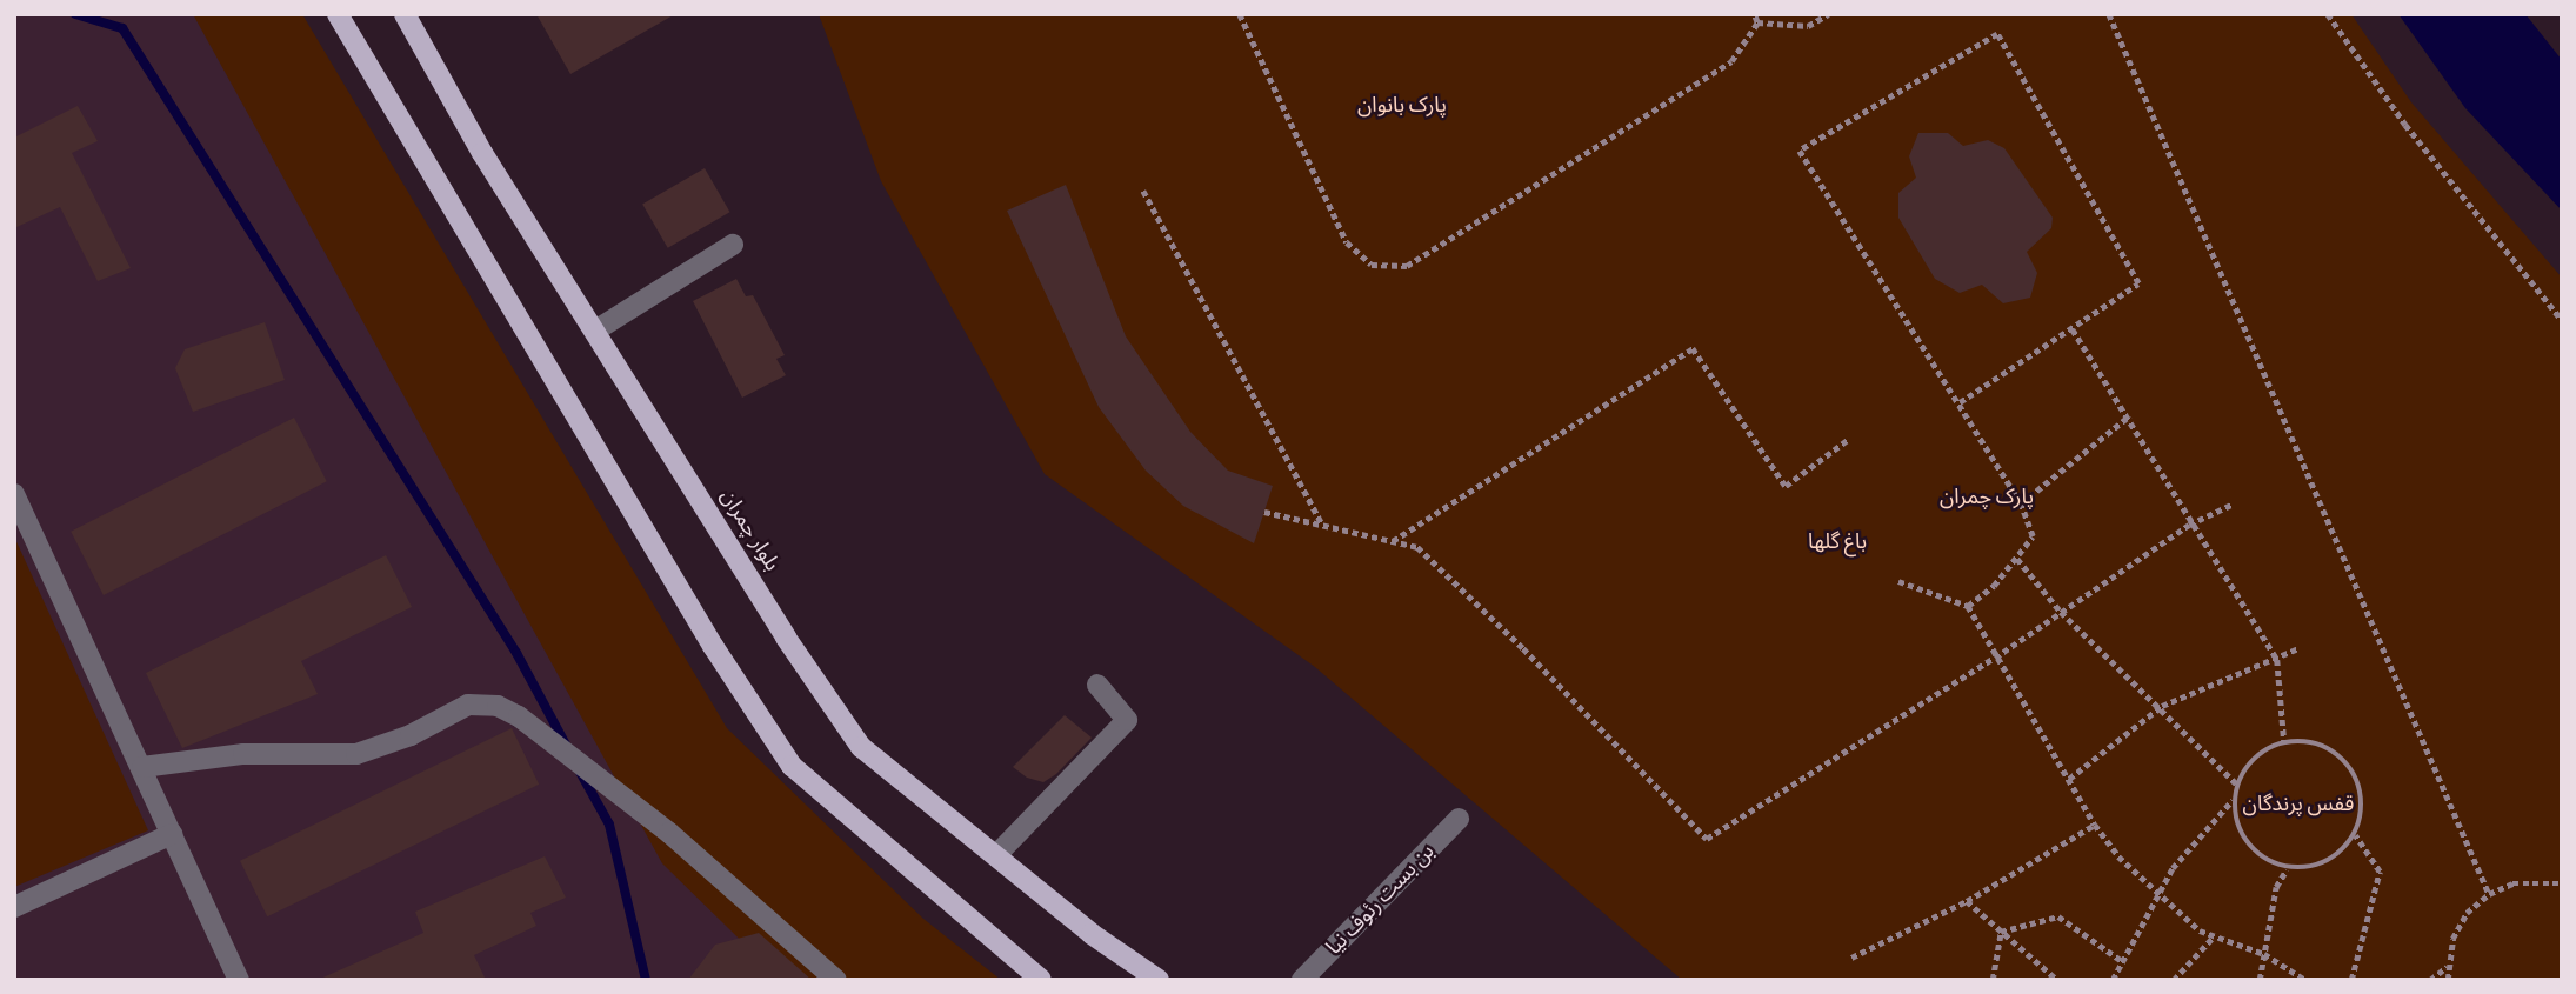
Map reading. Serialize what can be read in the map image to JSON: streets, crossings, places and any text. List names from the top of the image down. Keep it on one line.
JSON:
{"streets":{"main road":["بلوار چمران"],"street":["بن بست رئوف نیا"]},"parks":["پارک بانوان","پارک چمران","باغ گلها","قفس پرندگان"]}
